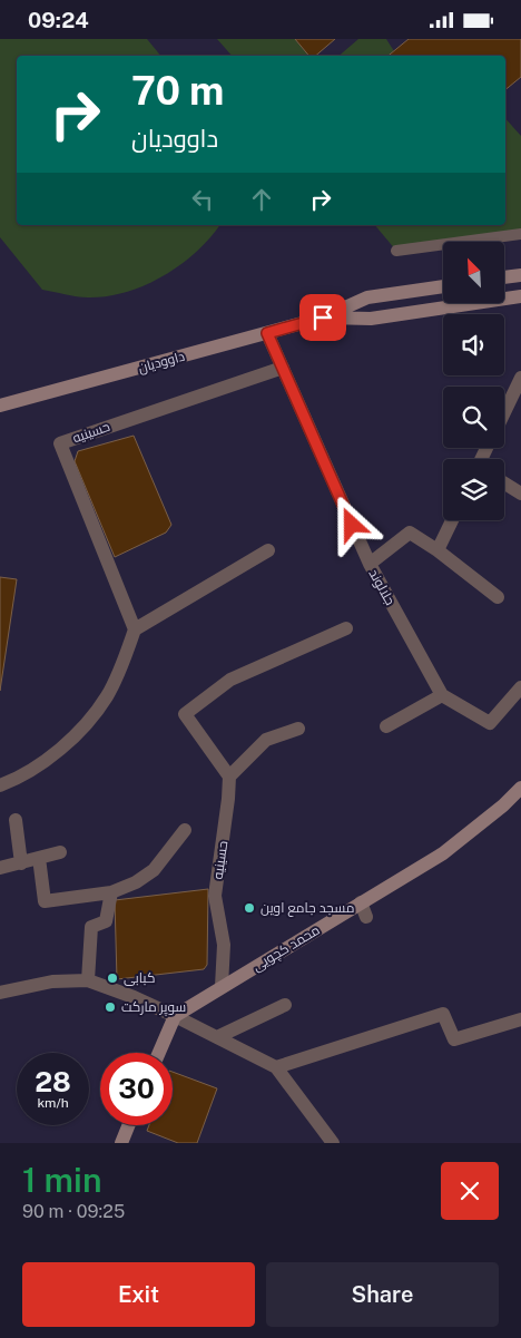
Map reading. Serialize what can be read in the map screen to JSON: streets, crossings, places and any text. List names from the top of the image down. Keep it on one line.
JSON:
{"streets":{"street":["داوودیان","حسینیه","جلالوند","محمد کچویی"]},"crossings":[["داوودیان","جلالوند"],["حسینیه","جلالوند"],["حسینیه","محمد کچویی"]],"places":["مسجد جامع اوین","کبابی","سوپر مارکت"],"north":"top left","page":{"status":"09:24","turn":["70 m","داوودیان"],"speed":"28 km/h","limit":"30","heading":["1 min","90 m · 09:25"],"buttons":["Exit","Share"]}}
